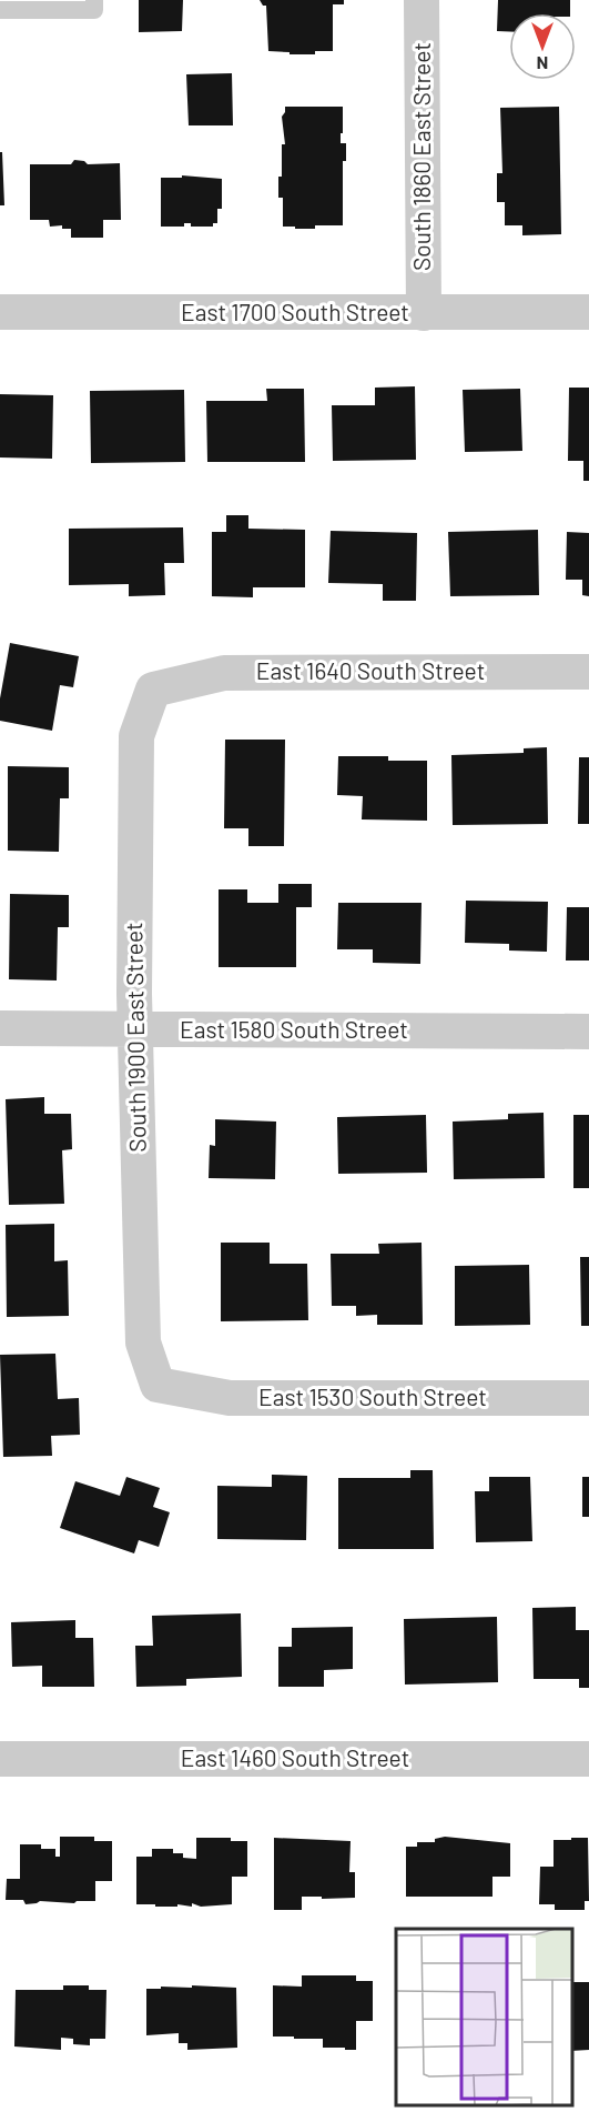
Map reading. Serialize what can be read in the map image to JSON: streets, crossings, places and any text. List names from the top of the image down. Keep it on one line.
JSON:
{"streets":{"street":["South 1860 East Street","East 1700 South Street","East 1640 South Street","East 1580 South Street","South 1900 East Street","East 1530 South Street","East 1460 South Street"]},"crossings":[["South 1860 East Street","East 1700 South Street"],["East 1640 South Street","South 1900 East Street"],["East 1580 South Street","South 1900 East Street"],["South 1900 East Street","East 1530 South Street"]],"north":"bottom"}
